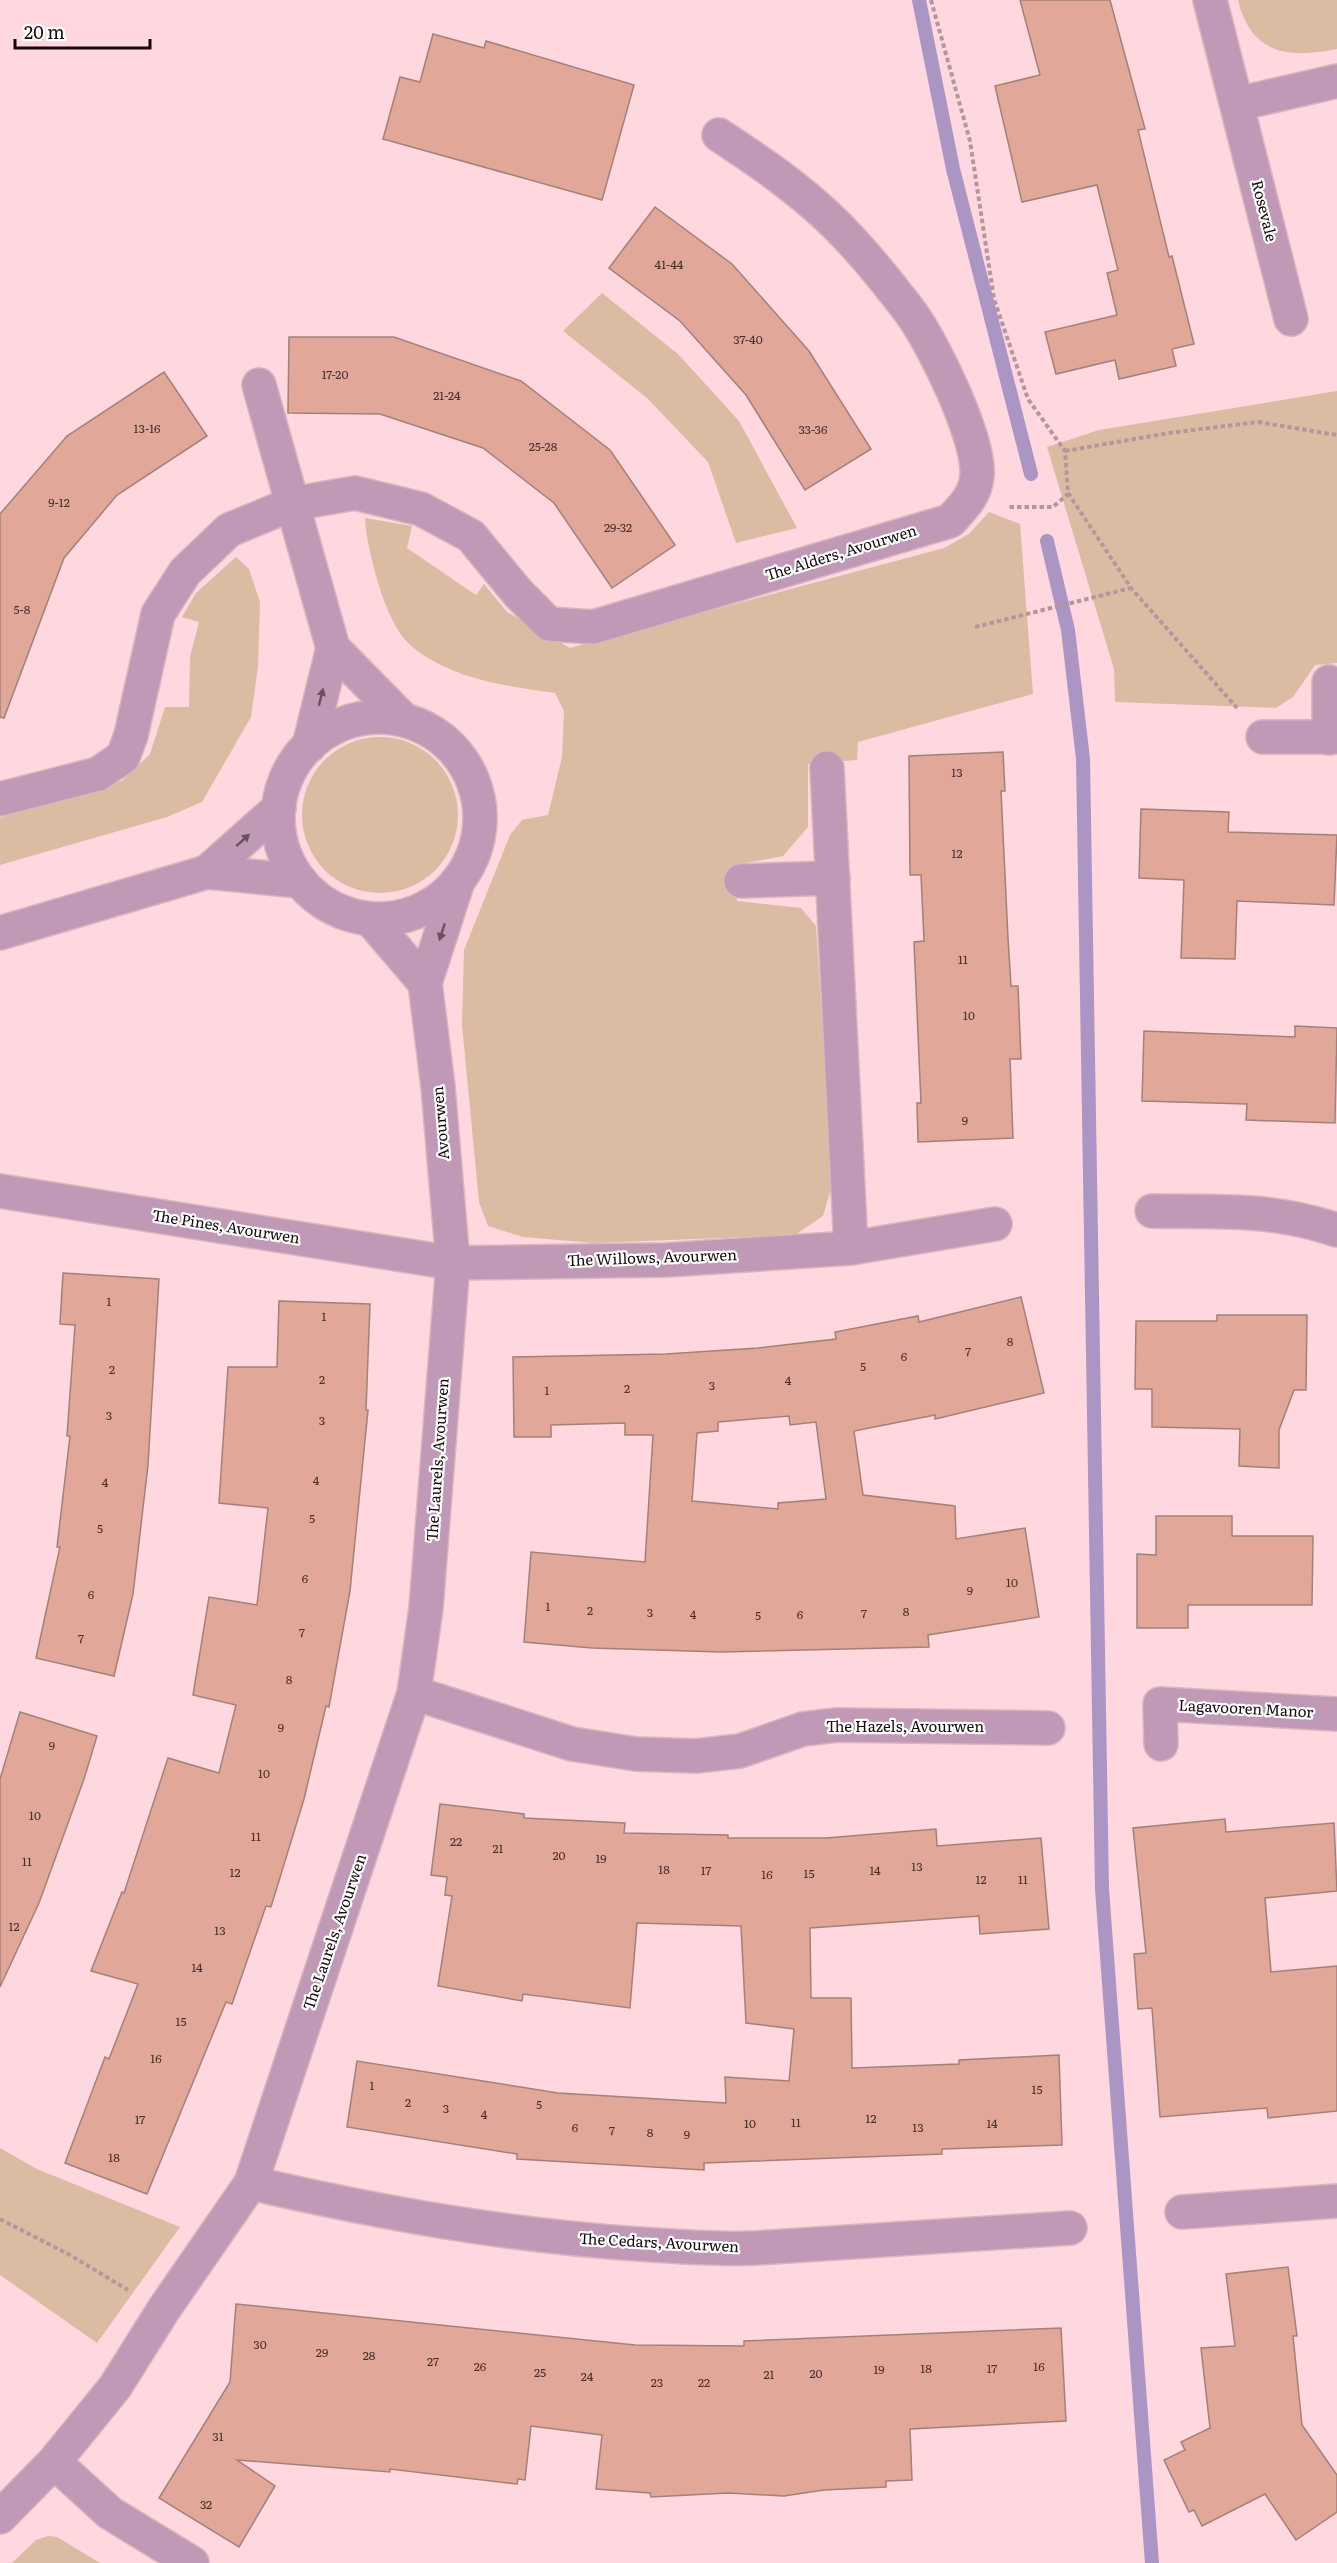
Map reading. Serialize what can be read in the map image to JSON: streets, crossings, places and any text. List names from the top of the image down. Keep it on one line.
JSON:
{"streets":{"street":["Rosevale","The Alders, Avourwen","Avourwen","The Pines, Avourwen","The Willows, Avourwen","The Laurels, Avourwen","Lagavooren Manor","The Hazels, Avourwen","The Cedars, Avourwen"]},"crossings":[["Avourwen","The Pines, Avourwen"],["Avourwen","The Willows, Avourwen"],["Avourwen","The Laurels, Avourwen"],["The Pines, Avourwen","The Willows, Avourwen"],["The Pines, Avourwen","The Laurels, Avourwen"],["The Willows, Avourwen","The Laurels, Avourwen"],["The Laurels, Avourwen","The Hazels, Avourwen"],["The Laurels, Avourwen","The Cedars, Avourwen"]],"house_numbers":["41-44","37-40","17-20","21-24","13-16","33-36","25-28","9-12","29-32","5-8","13","12","11","10","9","1","1","8","7","6","5","2","2","4","3","2","1","3","3","4","4","5","5","6","10","9","6","1","2","8","3","7","4","6","5","7","7","8","9","9","10","10","11","22","21","20","19","11","13","18","17","14","12","15","16","12","11","12","13","14","15","16","1","15","2","5","3","4","12","17","11","10","14","6","13","7","8","9","18","30","29","28","27","26","16","18","17","19","25","20","21","24","23","22","31","32"],"scale_bar":"20 m"}
